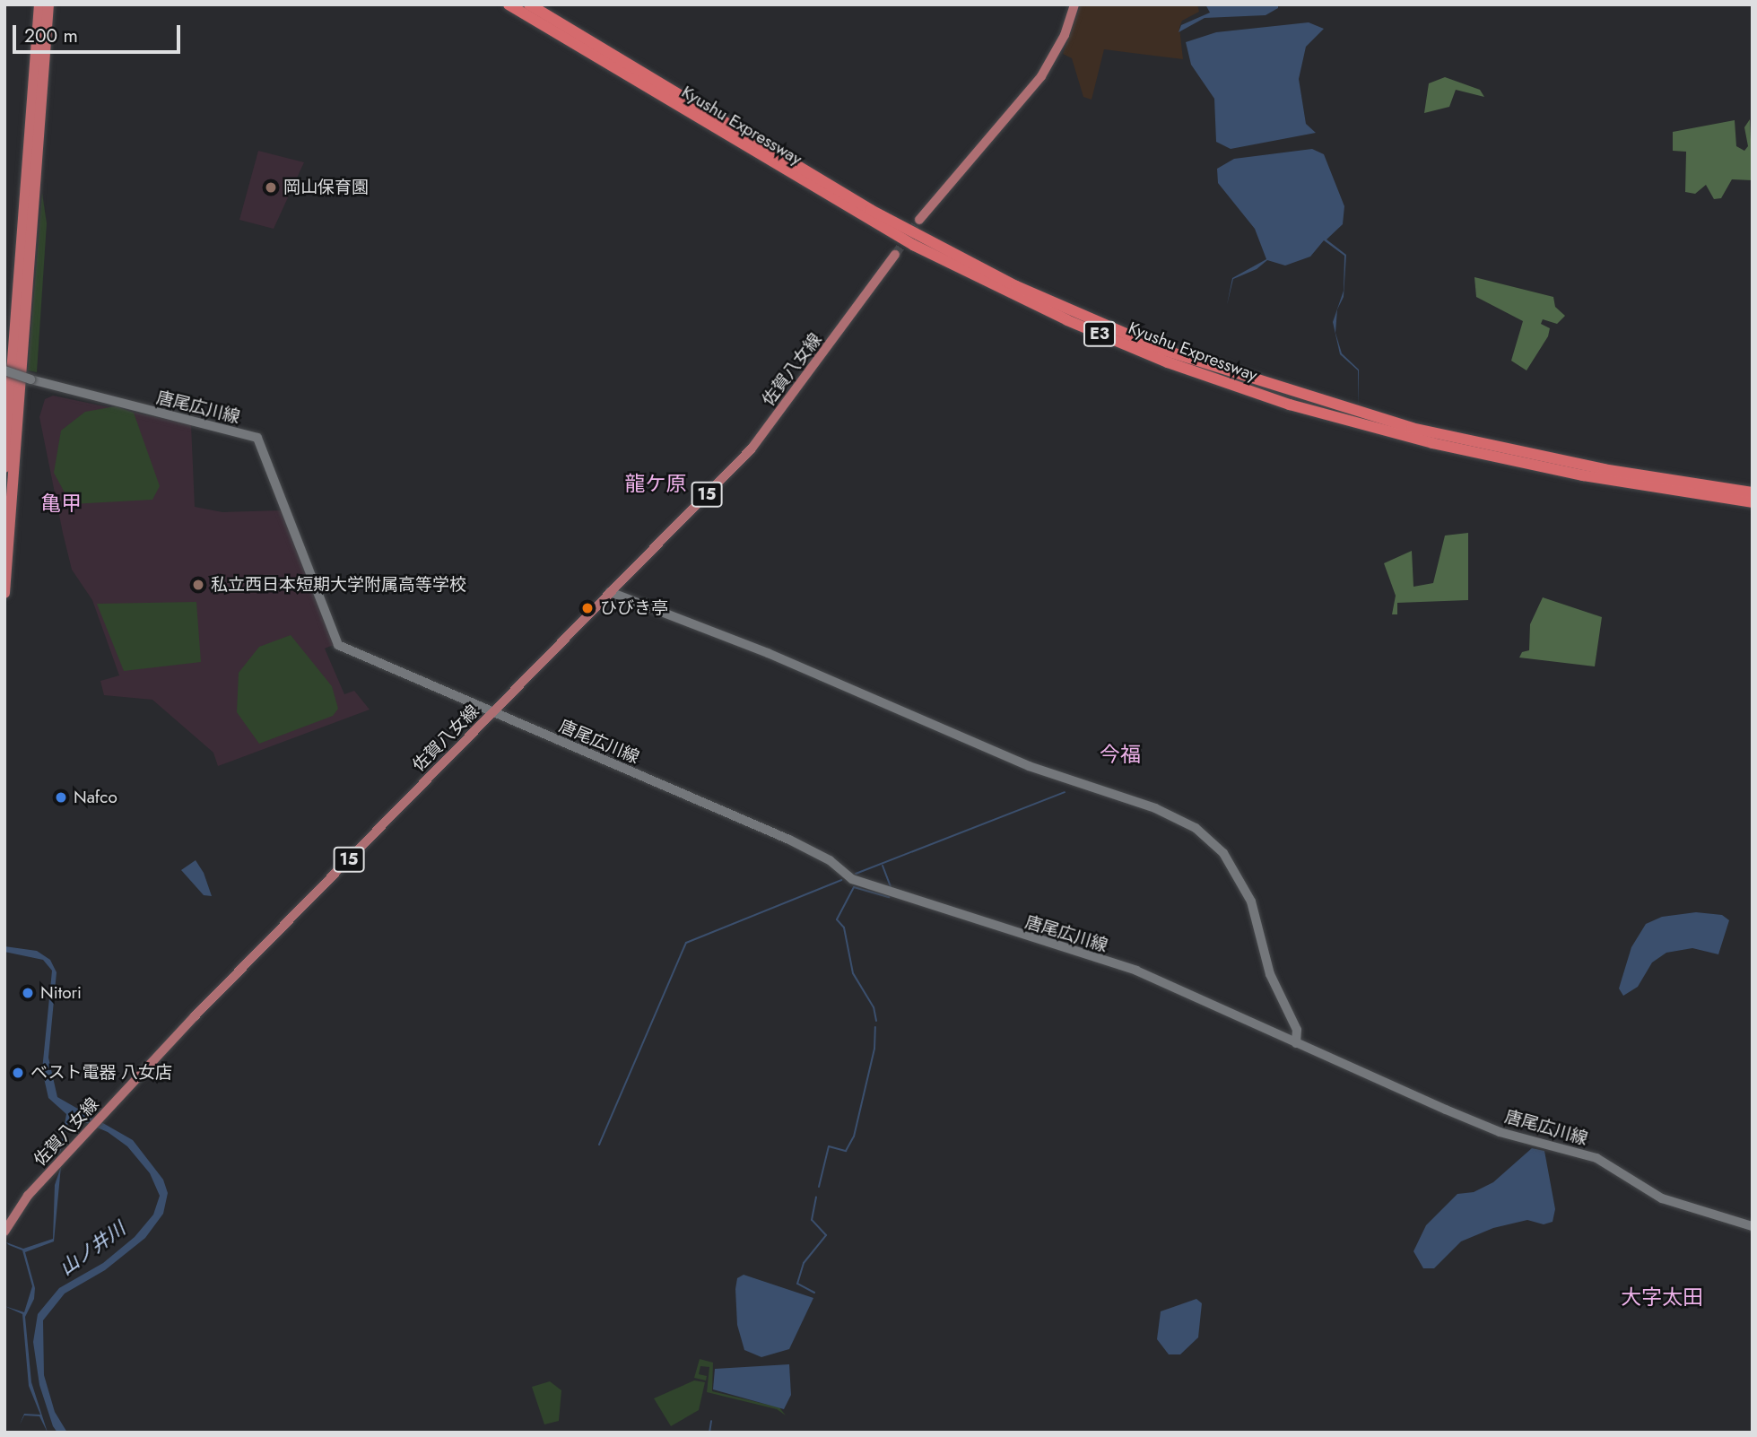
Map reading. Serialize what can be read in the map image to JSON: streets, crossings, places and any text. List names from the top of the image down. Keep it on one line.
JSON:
{"streets":{"highway":["Kyushu Expressway","E3"],"main road":["佐賀八女線","唐尾広川線","15"]},"crossings":[["佐賀八女線","唐尾広川線"]],"districts":["龍ケ原","亀甲","今福","大字太田"],"water":["山ノ井川"],"places":["岡山保育園","私立西日本短期大学附属高等学校","ひびき亭","Nafco","Nitori","ベスト電器 八女店"],"scale_bar":"200 m"}
